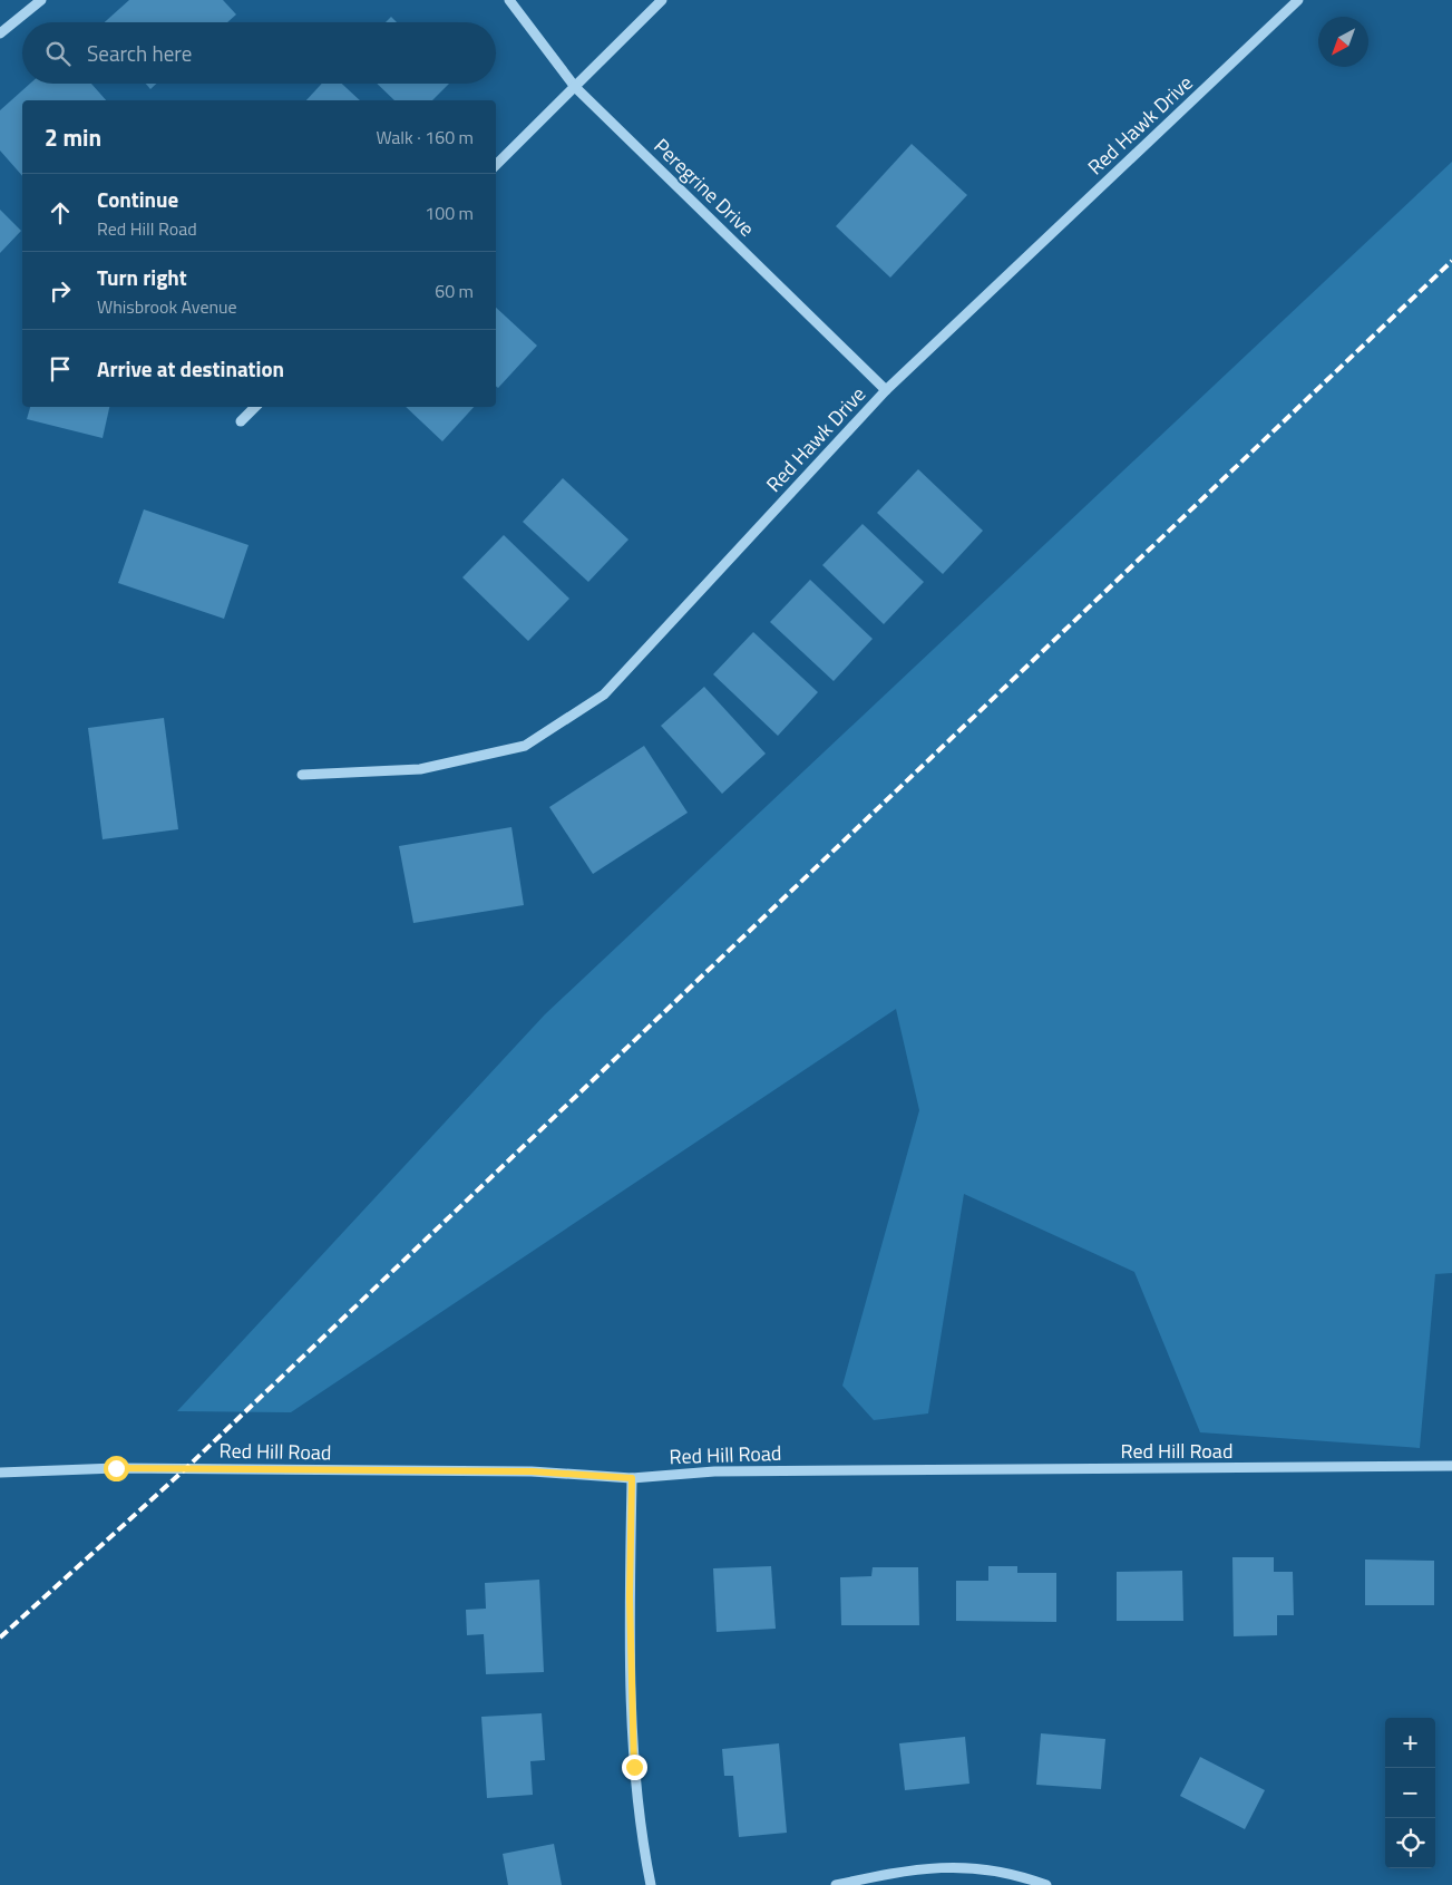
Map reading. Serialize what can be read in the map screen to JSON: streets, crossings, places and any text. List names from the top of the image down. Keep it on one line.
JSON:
{"streets":{"street":["Red Hawk Drive","Peregrine Drive","Red Hill Road"]},"crossings":[["Red Hawk Drive","Peregrine Drive"]],"north":"bottom left","page":{"search":"Search here","heading":["2 min","Walk · 160 m"],"list":[["Continue","Red Hill Road","100 m"],["Turn right","Whisbrook Avenue","60 m"],"Arrive at destination"],"map_buttons":["+","−"]}}
